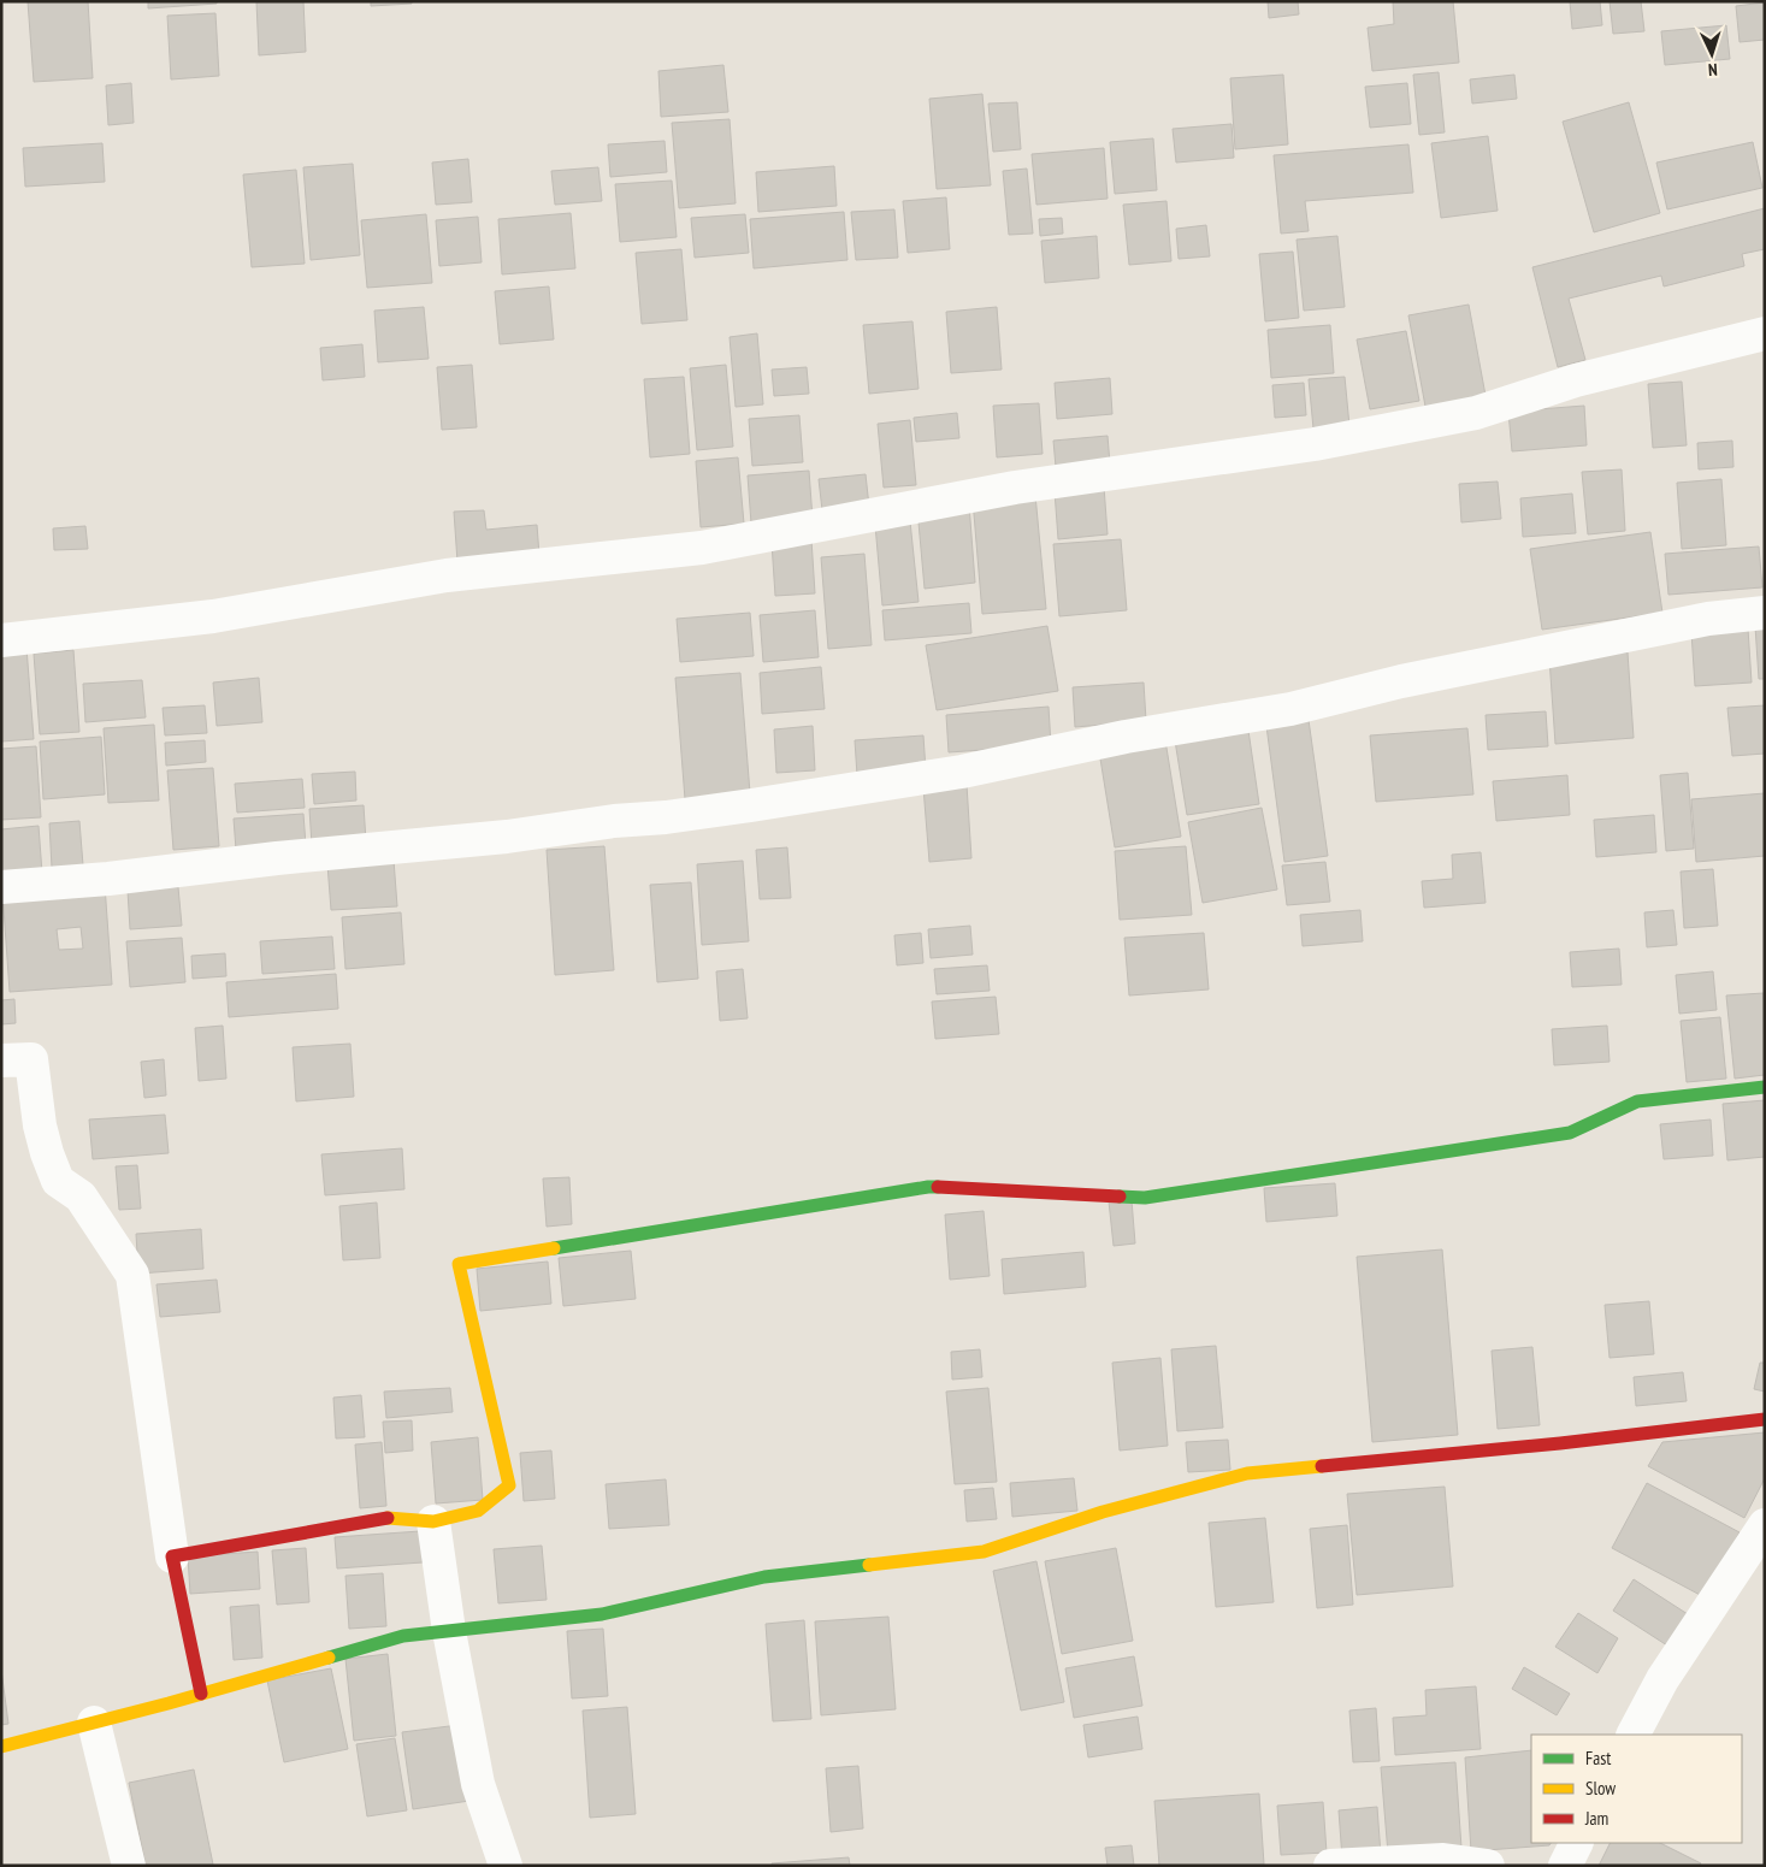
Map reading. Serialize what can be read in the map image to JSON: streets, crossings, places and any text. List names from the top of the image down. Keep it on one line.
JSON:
{"legend":["Fast","Slow","Jam"],"north":"bottom"}
